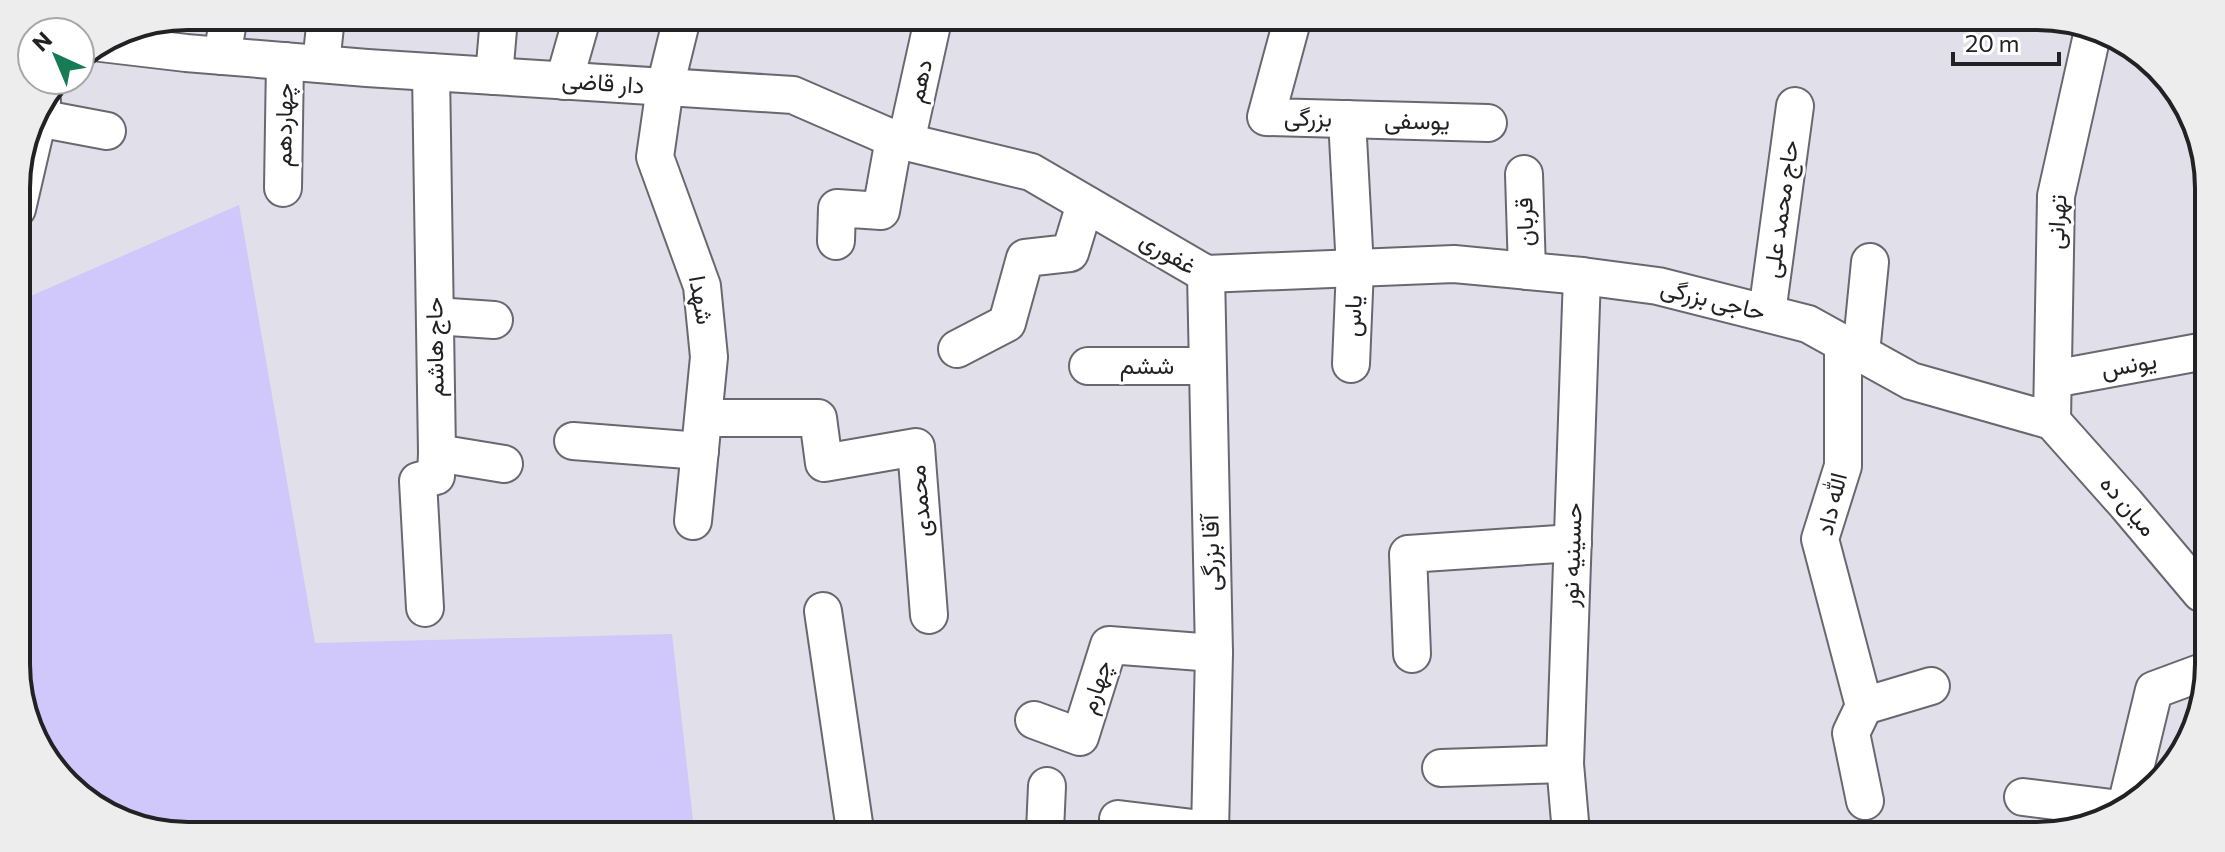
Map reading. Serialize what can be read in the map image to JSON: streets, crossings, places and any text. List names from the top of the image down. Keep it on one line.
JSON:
{"streets":{"street":["دهم","دار قاضی","بزرگی","یوسفی","چهاردهم","حاج محمد علی","قربان","تهرانی","غفوری","شهدا","حاجی بزرگی","یاس","حاج هاشم","یونس","ششم","محمدی","الله داد","میان ده","آقا بزرگی","حسینیه نور","چهارم"]},"crossings":[["دهم","دار قاضی"],["دار قاضی","چهاردهم"],["دار قاضی","غفوری"],["دار قاضی","شهدا"],["دار قاضی","حاج هاشم"],["بزرگی","یوسفی"],["بزرگی","غفوری"],["بزرگی","حاجی بزرگی"],["بزرگی","یاس"],["حاج محمد علی","حاجی بزرگی"],["قربان","حاجی بزرگی"],["تهرانی","حاجی بزرگی"],["تهرانی","یونس"],["تهرانی","میان ده"],["غفوری","حاجی بزرگی"],["غفوری","یاس"],["غفوری","آقا بزرگی"],["شهدا","محمدی"],["حاجی بزرگی","یاس"],["حاجی بزرگی","الله داد"],["حاجی بزرگی","میان ده"],["حاجی بزرگی","حسینیه نور"],["ششم","آقا بزرگی"],["آقا بزرگی","چهارم"]],"scale_bar":"20 m","north":"top left"}
